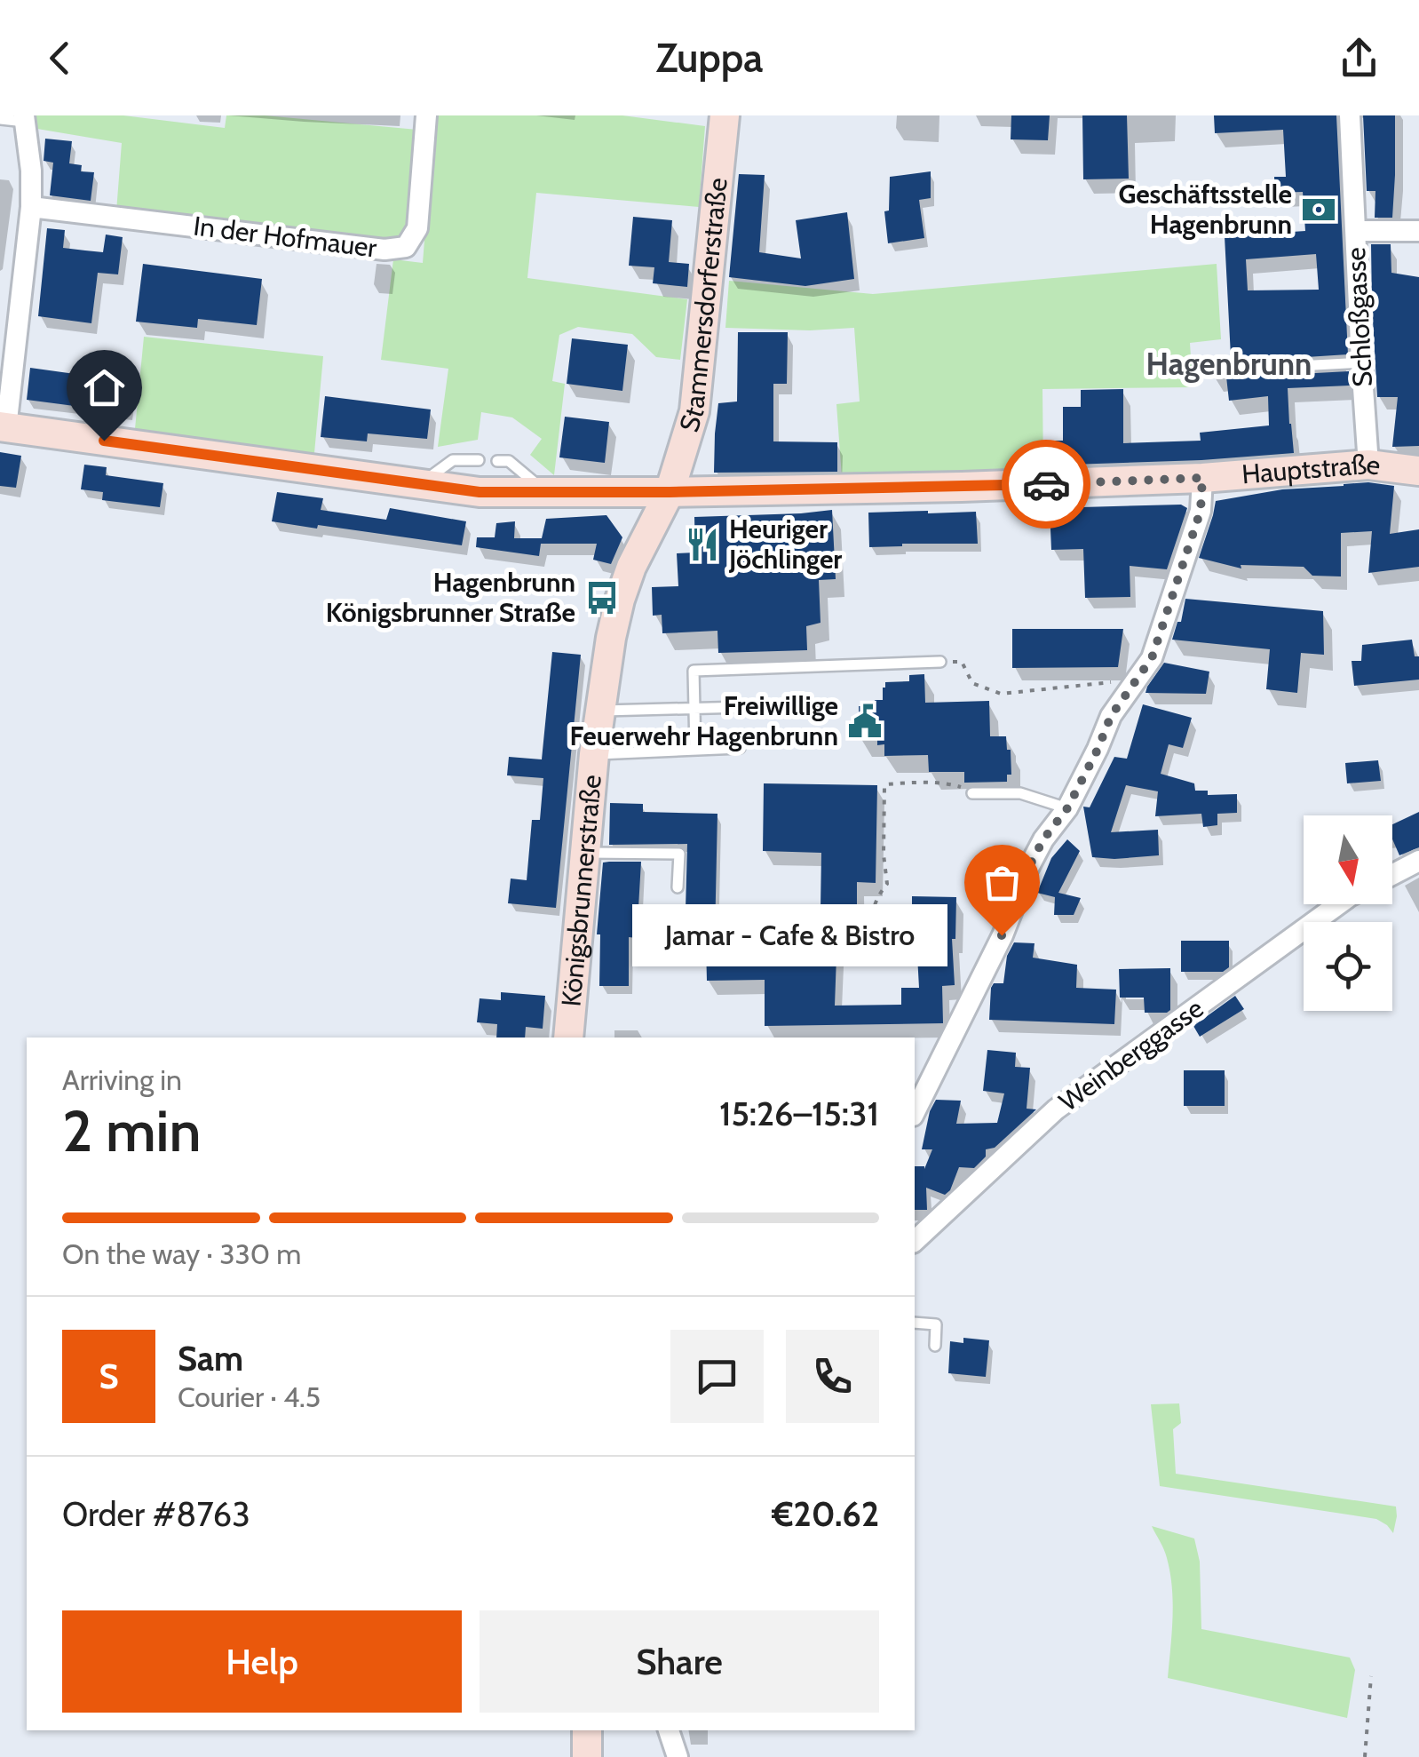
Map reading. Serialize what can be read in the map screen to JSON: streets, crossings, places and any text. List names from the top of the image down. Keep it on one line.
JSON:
{"streets":{"main road":["Stammersdorferstraße","Hauptstraße","Königsbrunnerstraße"],"street":["In der Hofmauer","Schloßgasse","Weinberggasse"]},"crossings":[["Stammersdorferstraße","Hauptstraße"],["Stammersdorferstraße","Königsbrunnerstraße"],["Schloßgasse","Hauptstraße"],["Hauptstraße","Königsbrunnerstraße"]],"districts":["Hagenbrunn"],"places":{"bank":["Geschäftsstelle Hagenbrunn"],"restaurant":["Heuriger Jöchlinger"],"bus stop":["Hagenbrunn Königsbrunner Straße"],"public building":["Freiwillige Feuerwehr Hagenbrunn"],"other":["Jamar - Cafe & Bistro"]},"north":"bottom","page":{"header":"Zuppa","bubble":"Jamar - Cafe & Bistro","heading":["2 min","Arriving in","15:26–15:31"],"panel":["Sam","Courier · 4.5","Order #8763","€20.62"],"bar":"On the way · 330 m","round":"S","buttons":["Help","Share"]}}
